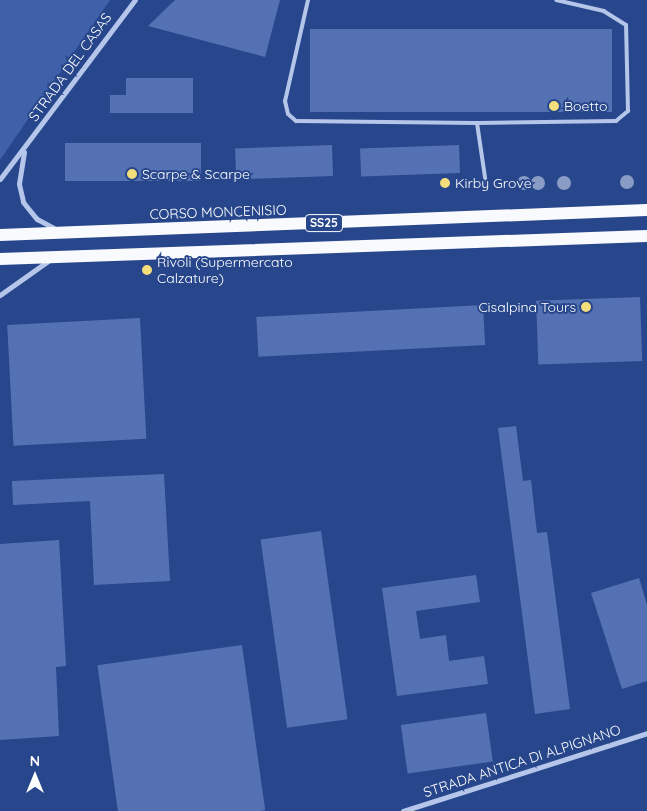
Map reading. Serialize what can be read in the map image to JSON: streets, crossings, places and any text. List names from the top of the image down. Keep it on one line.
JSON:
{"streets":{"main road":["CORSO MONCENISIO","SS25"],"street":["STRADA DEL CASAS","STRADA ANTICA DI ALPIGNANO"]},"crossings":[["STRADA DEL CASAS","CORSO MONCENISIO"]],"places":["Boetto","Scarpe & Scarpe","Kirby Grove","Rivoli (Supermercato Calzature)","Cisalpina Tours"],"north":"top"}
